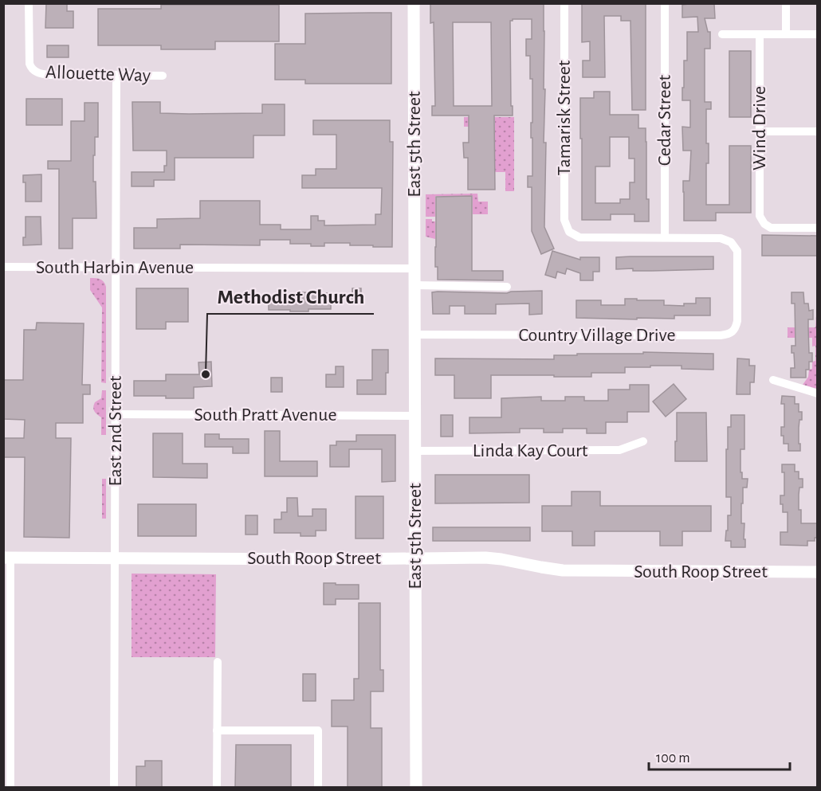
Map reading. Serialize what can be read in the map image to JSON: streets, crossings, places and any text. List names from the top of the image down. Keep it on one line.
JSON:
{"streets":{"street":["Allouette Way","Tamarisk Street","Cedar Street","Wind Drive","East 5th Street","South Harbin Avenue","Country Village Drive","South Pratt Avenue","East 2nd Street","Linda Kay Court","South Roop Street"]},"crossings":[["Allouette Way","East 2nd Street"],["Tamarisk Street","Cedar Street"],["Tamarisk Street","Country Village Drive"],["Cedar Street","Country Village Drive"],["East 5th Street","South Harbin Avenue"],["East 5th Street","Country Village Drive"],["East 5th Street","South Pratt Avenue"],["East 5th Street","Linda Kay Court"],["East 5th Street","South Roop Street"],["South Harbin Avenue","East 2nd Street"],["South Pratt Avenue","East 2nd Street"],["East 2nd Street","South Roop Street"]],"places":["Methodist Church"],"scale_bar":"100 m"}
